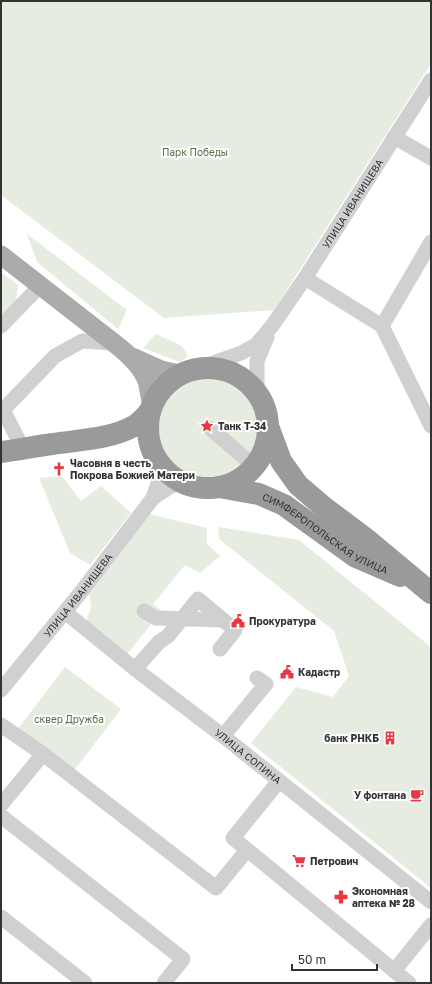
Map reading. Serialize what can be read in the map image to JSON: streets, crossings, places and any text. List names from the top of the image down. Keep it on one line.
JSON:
{"streets":{"highway":["СИМФЕРОПОЛЬСКАЯ УЛИЦА"],"street":["УЛИЦА ИВАНИЩЕВА","УЛИЦА СОПИНА"]},"crossings":[["УЛИЦА ИВАНИЩЕВА","СИМФЕРОПОЛЬСКАЯ УЛИЦА"],["УЛИЦА ИВАНИЩЕВА","УЛИЦА СОПИНА"]],"parks":["Парк Победы","сквер Дружба"],"places":{"place":["Танк Т-34"],"church":["Часовня в честь Покрова Божией Матери"],"public building":["Прокуратура","Кадастр"],"building":["банк РНКБ"],"cafe":["У фонтана"],"supermarket":["Петрович"],"pharmacy":["Экономная аптека № 28"]},"scale_bar":"50 m"}
